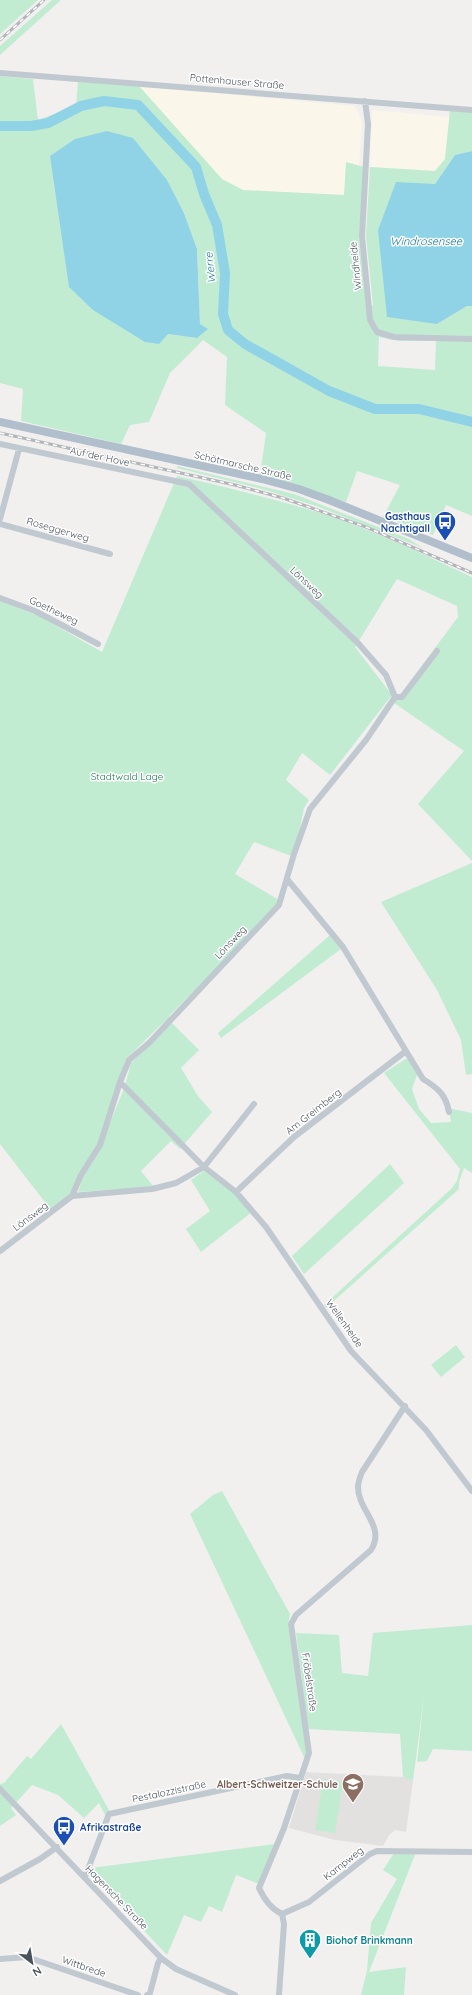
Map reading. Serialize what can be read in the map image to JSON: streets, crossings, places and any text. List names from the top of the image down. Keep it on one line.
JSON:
{"streets":{"main road":["Schötmarsche Straße"],"street":["Pottenhauser Straße","Windheide","Auf der Hove","Roseggerweg","Lönsweg","Goetheweg","Am Greimberg","Wellenheide","Fröbelstraße","Pestalozzistraße","Kampweg","Hagensche Straße","Wittbrede"]},"crossings":[["Pottenhauser Straße","Windheide"],["Auf der Hove","Lönsweg"],["Lönsweg","Wellenheide"],["Am Greimberg","Wellenheide"],["Wellenheide","Fröbelstraße"],["Fröbelstraße","Pestalozzistraße"],["Fröbelstraße","Kampweg"],["Pestalozzistraße","Hagensche Straße"]],"water":["Windrosensee","Werre"],"parks":["Stadtwald Lage"],"places":{"bus stop":["Gasthaus Nachtigall","Afrikastraße"],"school or university":["Albert-Schweitzer-Schule"],"building":["Biohof Brinkmann"]},"north":"bottom right"}
